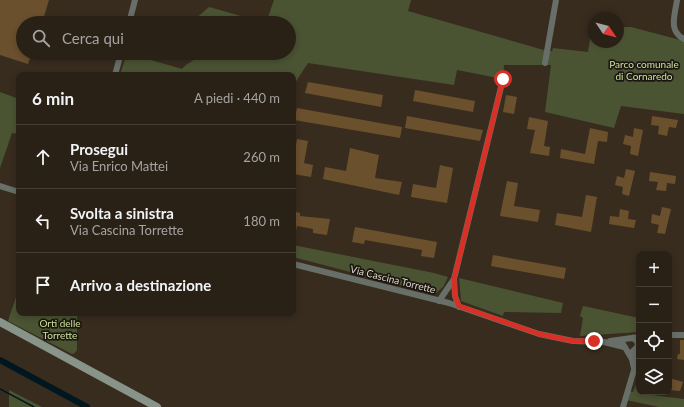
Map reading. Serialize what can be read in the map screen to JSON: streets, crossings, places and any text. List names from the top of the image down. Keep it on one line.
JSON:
{"streets":{"street":["Via Cascina Torrette"]},"parks":["Parco comunale di Cornaredo","Orti delle Torrette"],"north":"bottom right","page":{"search":"Cerca qui","heading":["6 min","A piedi · 440 m"],"list":[["Prosegui","Via Enrico Mattei","260 m"],["Svolta a sinistra","Via Cascina Torrette","180 m"],"Arrivo a destinazione"],"map_buttons":["+","−"]}}
